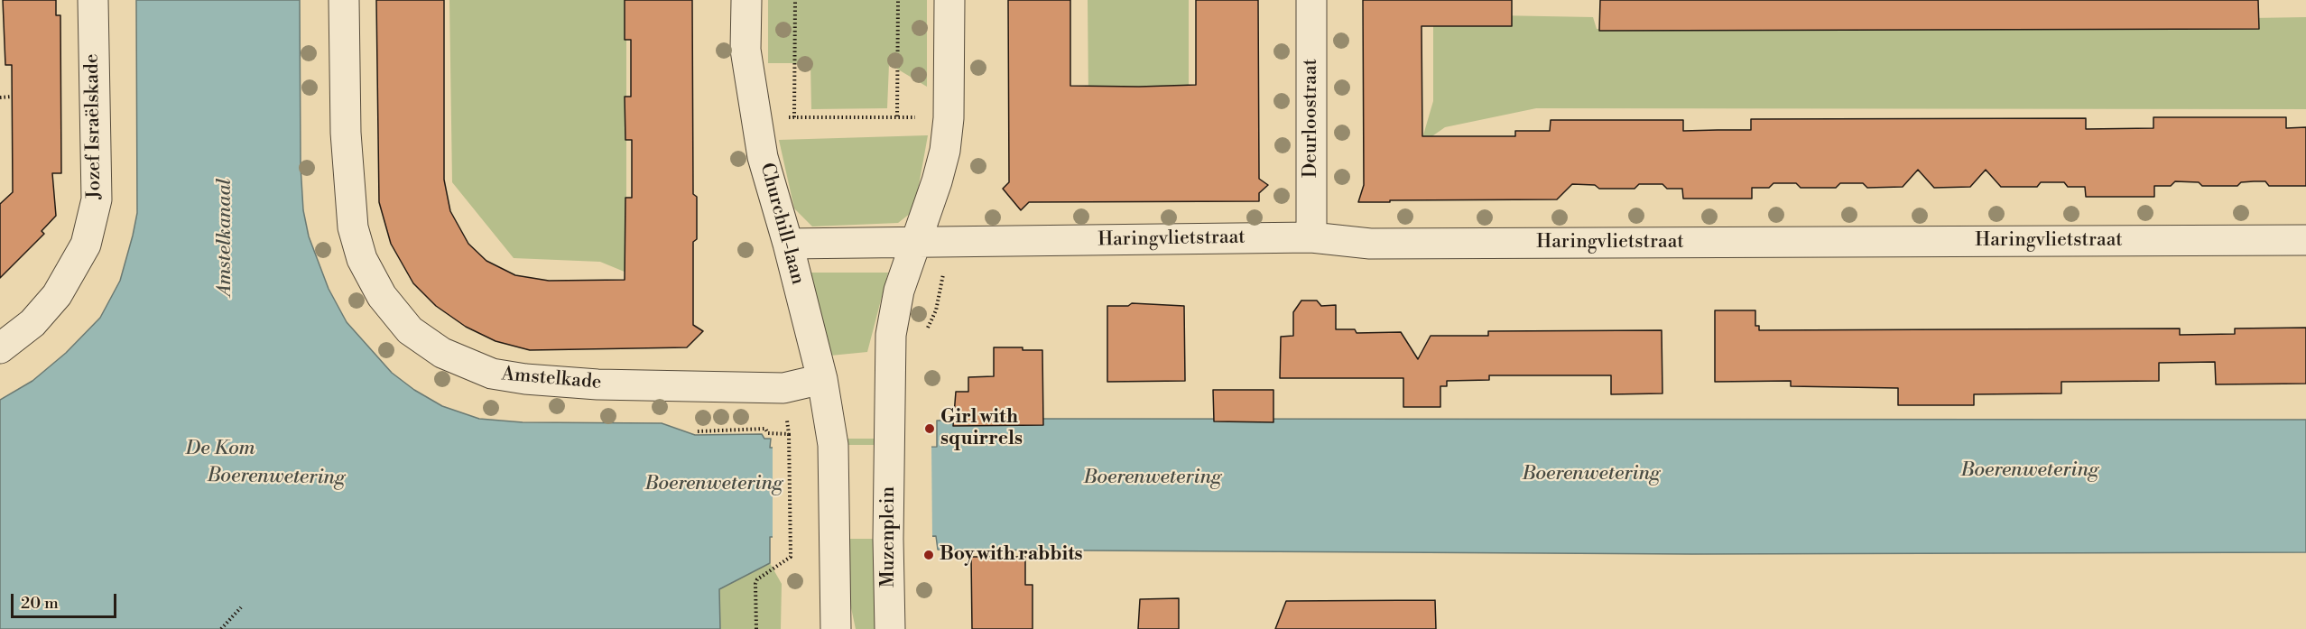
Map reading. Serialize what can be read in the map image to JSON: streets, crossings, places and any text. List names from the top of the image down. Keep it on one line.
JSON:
{"streets":{"street":["Deurloostraat","Jozef Israëlskade","Churchill-laan","Haringvlietstraat","Amstelkade","Muzenplein"]},"crossings":[["Deurloostraat","Haringvlietstraat"],["Churchill-laan","Haringvlietstraat"],["Churchill-laan","Amstelkade"],["Haringvlietstraat","Muzenplein"]],"water":["Amstelkanaal","De Kom","Boerenwetering"],"places":["Girl with squirrels","Boy with rabbits"],"scale_bar":"20 m"}
